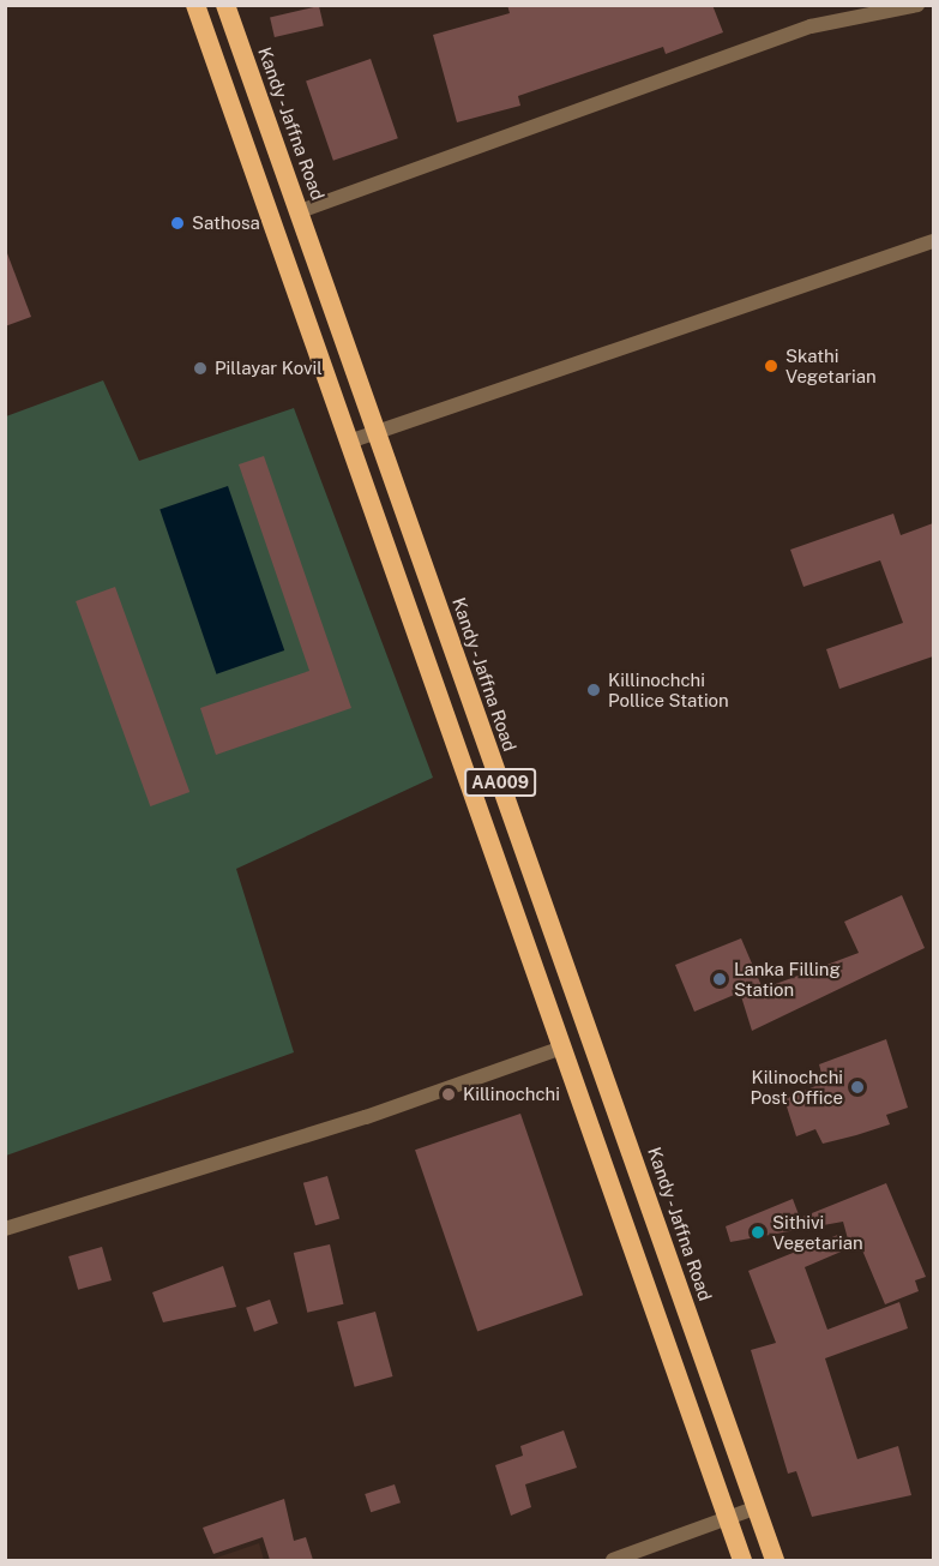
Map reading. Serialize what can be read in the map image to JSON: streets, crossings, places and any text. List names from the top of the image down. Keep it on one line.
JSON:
{"streets":{"highway":["Kandy - Jaffna Road","AA009"]},"places":["Sathosa","Skathi Vegetarian","Pillayar Kovil","Killinochchi Pollice Station","Lanka Filling Station","Kilinochchi Post Office","Killinochchi","Sithivi Vegetarian"]}
